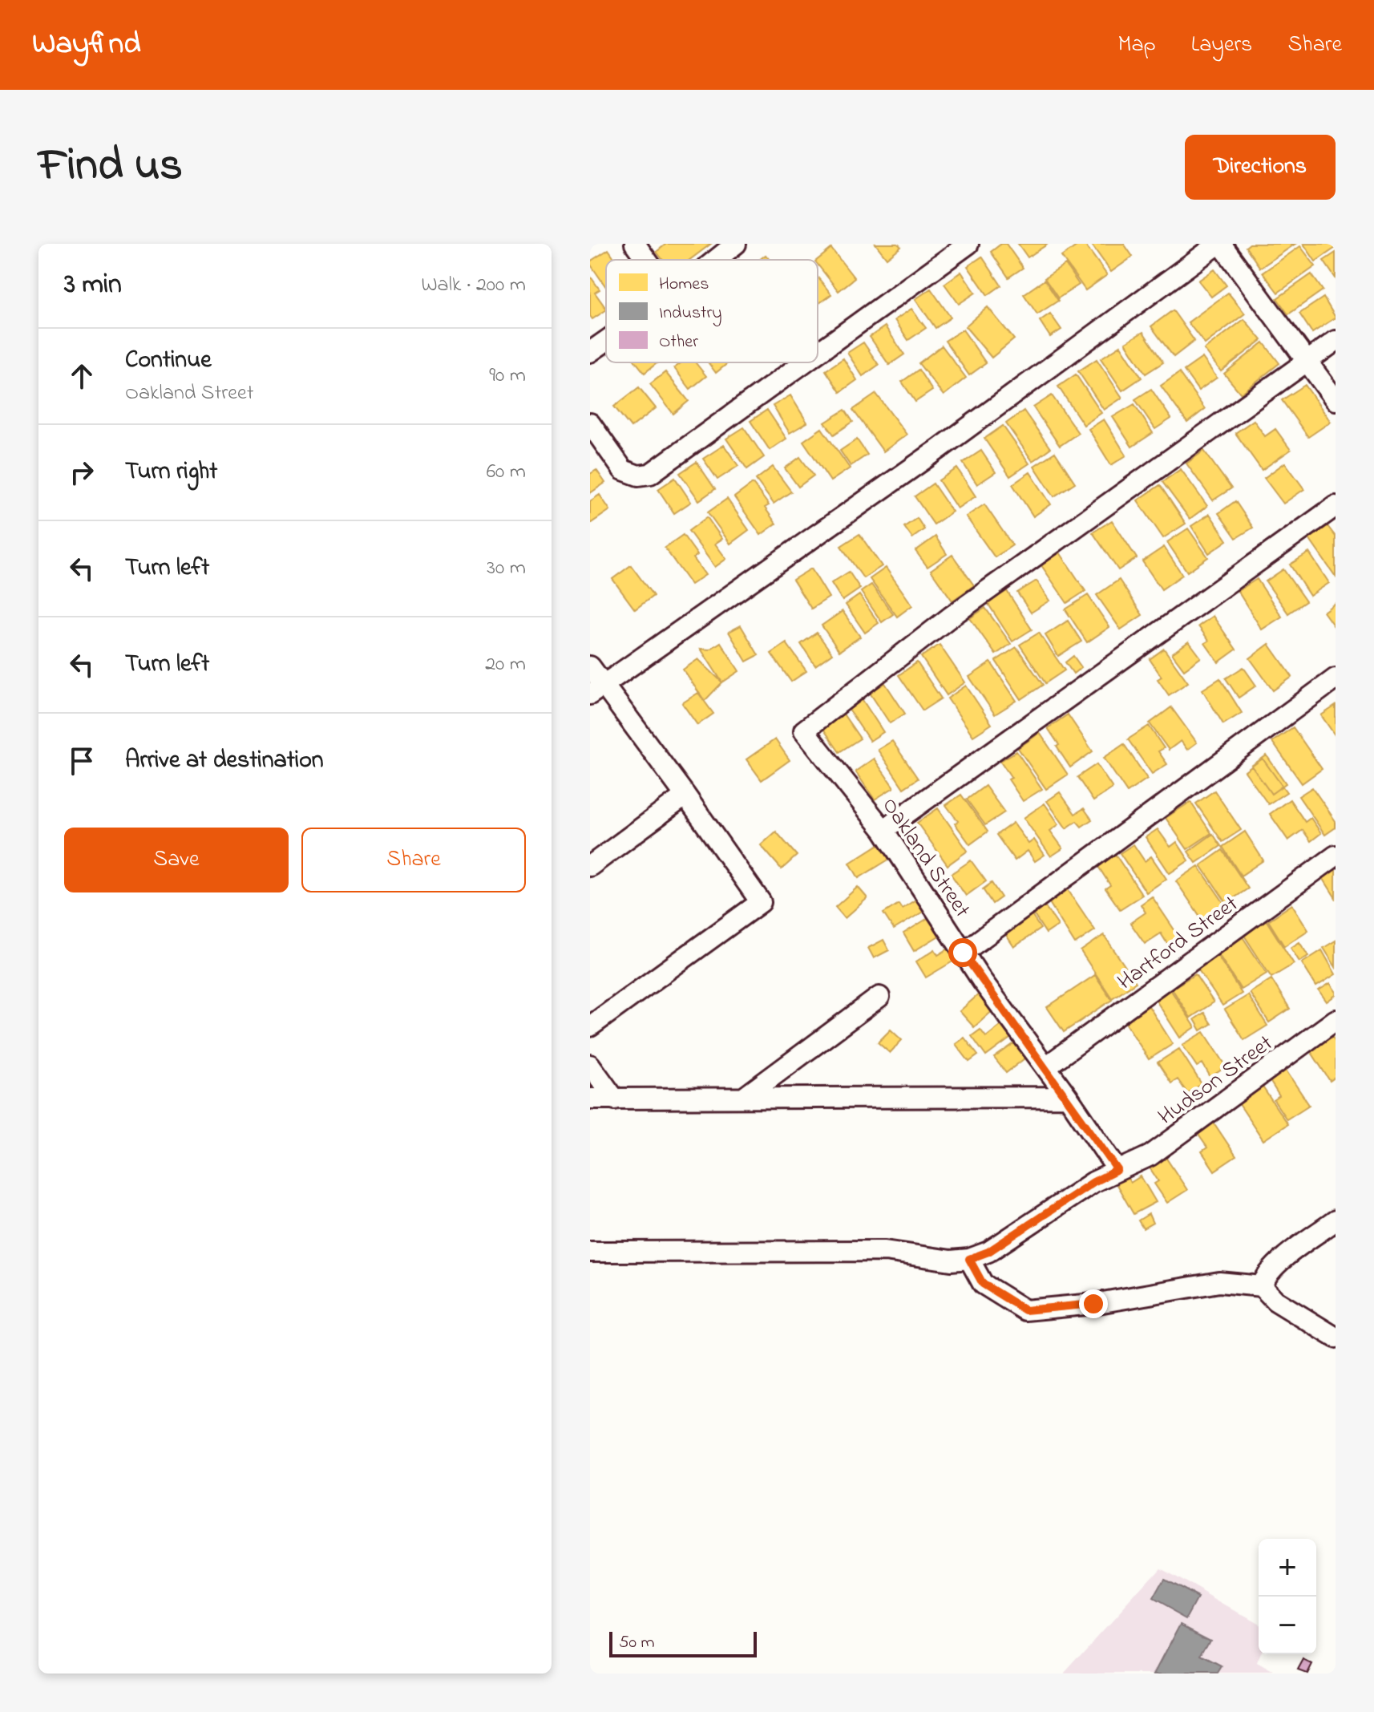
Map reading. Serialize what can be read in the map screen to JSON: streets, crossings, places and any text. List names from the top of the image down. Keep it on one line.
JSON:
{"streets":{"street":["Oakland Street","Hartford Street","Hudson Street"]},"crossings":[["Oakland Street","Hartford Street"],["Oakland Street","Hudson Street"]],"legend":["Homes","Industry","Other"],"scale_bar":"50 m","page":{"header":"Wayfind","nav":["Map","Layers","Share"],"title":"Find us","buttons":["Directions",["Save","Share"]],"heading":["3 min","Walk · 200 m"],"list":[["Continue","Oakland Street","90 m"],["Turn right","60 m"],["Turn left","30 m"],["Turn left","20 m"],"Arrive at destination"],"map_buttons":["+","−"],"scale":"50 m"}}
